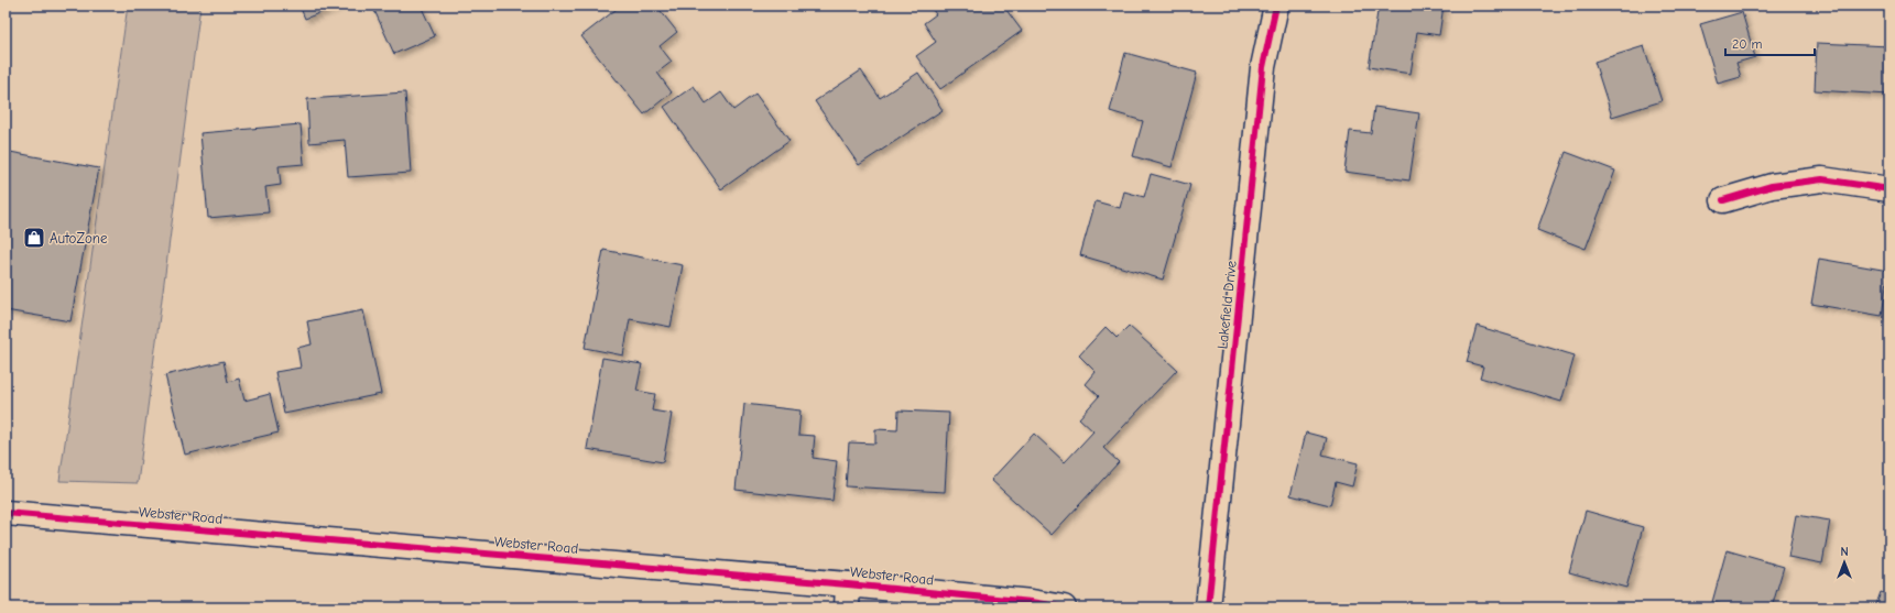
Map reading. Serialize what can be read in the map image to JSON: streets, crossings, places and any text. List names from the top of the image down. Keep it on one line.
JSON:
{"streets":{"street":["Lakefield Drive","Webster Road"]},"places":{"shop":["AutoZone"]},"scale_bar":"20 m","north":"top"}
